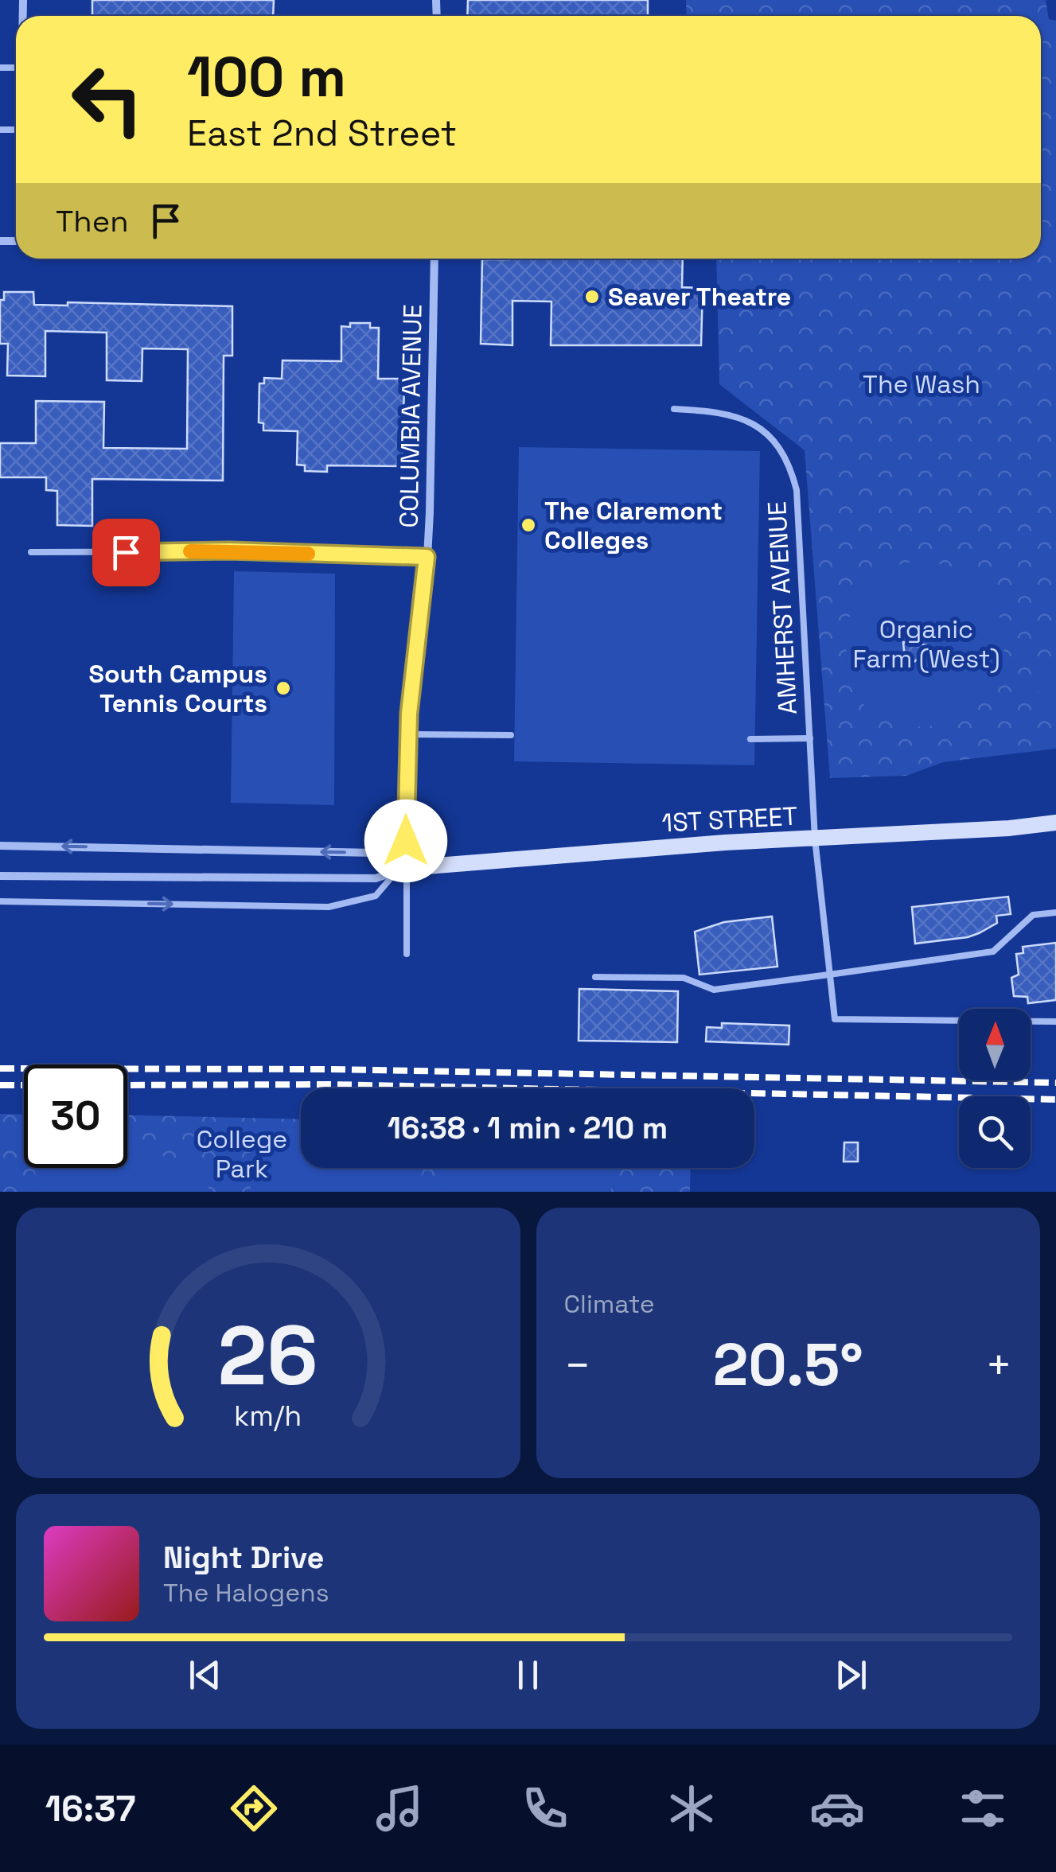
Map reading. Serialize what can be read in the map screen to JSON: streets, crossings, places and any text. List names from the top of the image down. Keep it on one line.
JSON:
{"streets":{"street":["COLUMBIA AVENUE","1ST STREET"],"lane":["AMHERST AVENUE"]},"crossings":[["COLUMBIA AVENUE","1ST STREET"],["AMHERST AVENUE","1ST STREET"]],"parks":["The Wash","Organic Farm (West)","College Park"],"places":["Seaver Theatre","The Claremont Colleges","South Campus Tennis Courts"],"north":"top","page":{"turn":["100 m","East 2nd Street"],"then":"Then","limit":"30","trip":"16:38 · 1 min · 210 m","tile":"Climate","heat":["−","20.5°","+"],"song":["Night Drive","The Halogens"],"tabs":"16:37","gauge":["26","km/h"]}}
